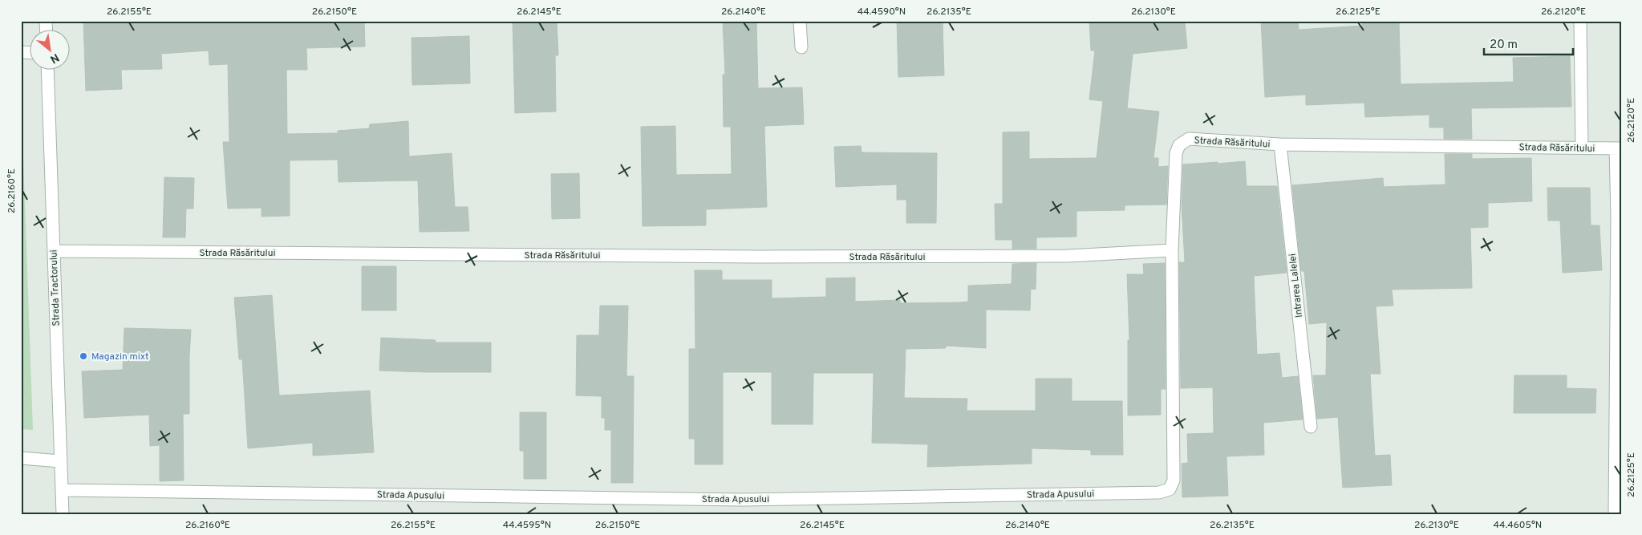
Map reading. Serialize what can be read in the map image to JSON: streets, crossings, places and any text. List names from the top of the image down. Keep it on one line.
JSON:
{"streets":{"street":["Strada Răsăritului","Intrarea Lalelei","Strada Tractorului","Strada Apusului"]},"crossings":[["Strada Răsăritului","Intrarea Lalelei"],["Strada Răsăritului","Strada Tractorului"],["Strada Răsăritului","Strada Apusului"],["Strada Tractorului","Strada Apusului"]],"places":["Magazin mixt"],"scale_bar":"20 m","north":"bottom right","coordinates":["26.2155°E","26.2150°E","26.2145°E","26.2140°E","44.4590°N","26.2135°E","26.2130°E","26.2125°E","26.2120°E","26.2160°E","44.4595°N","44.4605°N"]}
